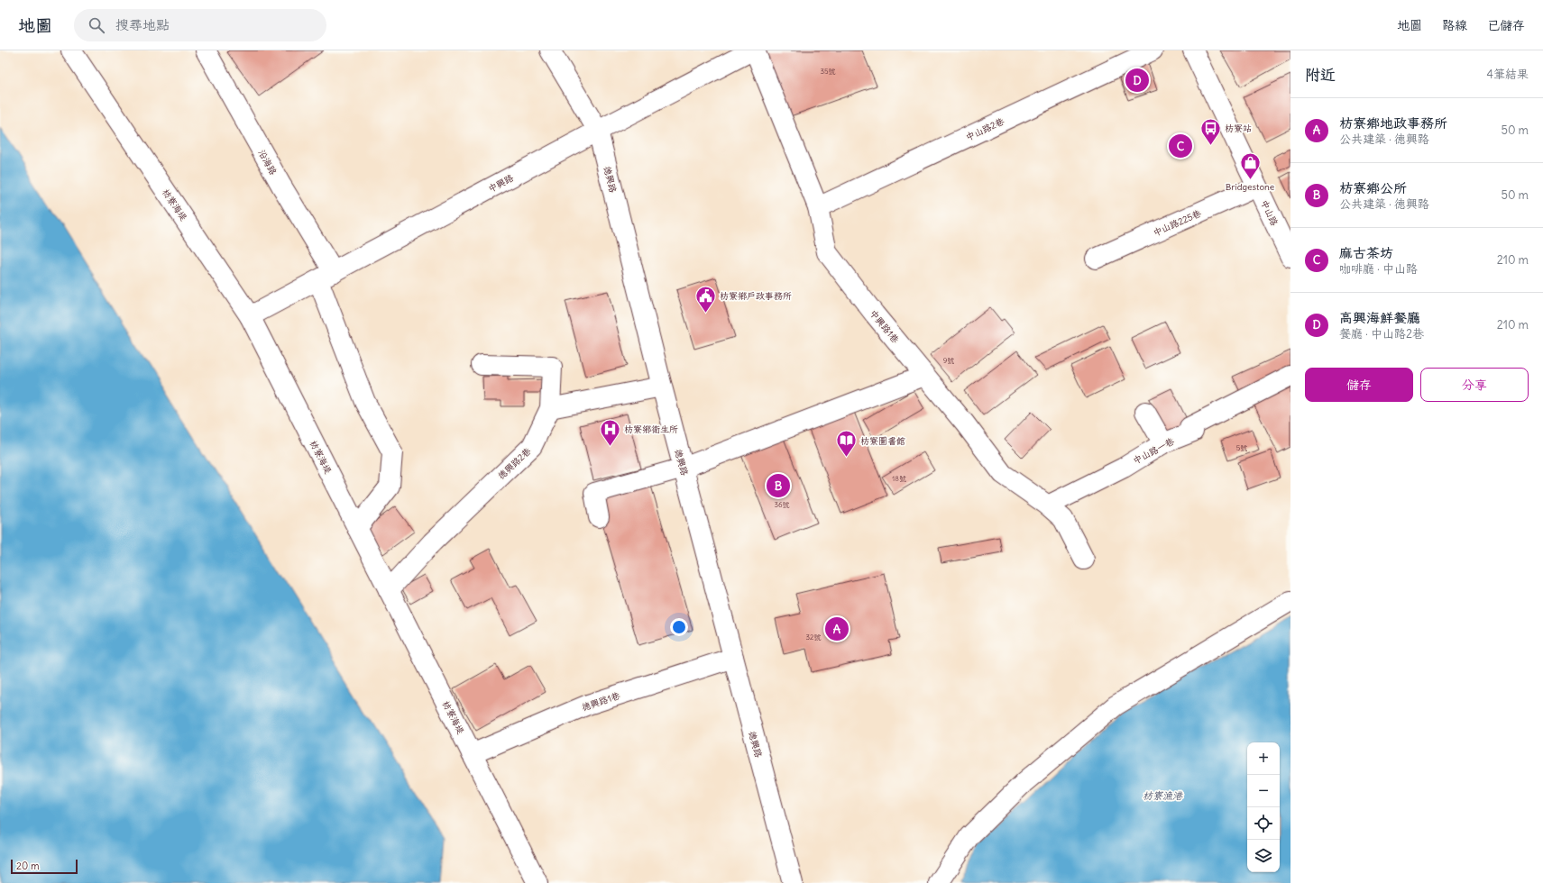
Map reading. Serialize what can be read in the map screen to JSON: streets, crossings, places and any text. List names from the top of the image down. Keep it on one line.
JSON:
{"streets":{"street":["中山路2巷","沿海路","德興路","中興路","枋寮海堤","中山路","中山路225巷","中興路1巷","中山路一巷","德興路2巷","德興路1巷"]},"crossings":[["中山路2巷","中興路1巷"],["沿海路","中興路"],["沿海路","枋寮海堤"],["德興路","中興路"],["德興路","德興路1巷"],["中興路","枋寮海堤"],["中興路","中興路1巷"],["枋寮海堤","德興路2巷"],["枋寮海堤","德興路1巷"],["中山路","中山路225巷"],["中興路1巷","中山路一巷"]],"water":["枋寮漁港"],"places":{"bus stop":["枋寮站"],"shop":["Bridgestone"],"public building":["枋寮鄉戶政事務所"],"hospital":["枋寮鄉衛生所"],"library":["枋寮圖書館"]},"house_numbers":["35號","9號","5號","18號","36號","32號"],"scale_bar":"20 m","page":{"header":"地圖","search":"搜尋地點","nav":["地圖","路線","已儲存"],"heading":["附近","4筆結果"],"pins":["D","C","B","A"],"list":[{"mark":"A","name":"枋寮鄉地政事務所","note":"公共建築 · 德興路","value":"50 m"},{"mark":"B","name":"枋寮鄉公所","note":"公共建築 · 德興路","value":"50 m"},{"mark":"C","name":"麻古茶坊","note":"咖啡廳 · 中山路","value":"210 m"},{"mark":"D","name":"高興海鮮餐廳","note":"餐廳 · 中山路2巷","value":"210 m"}],"buttons":["儲存","分享"],"map_buttons":["+","−"],"scale":"20 m"}}
